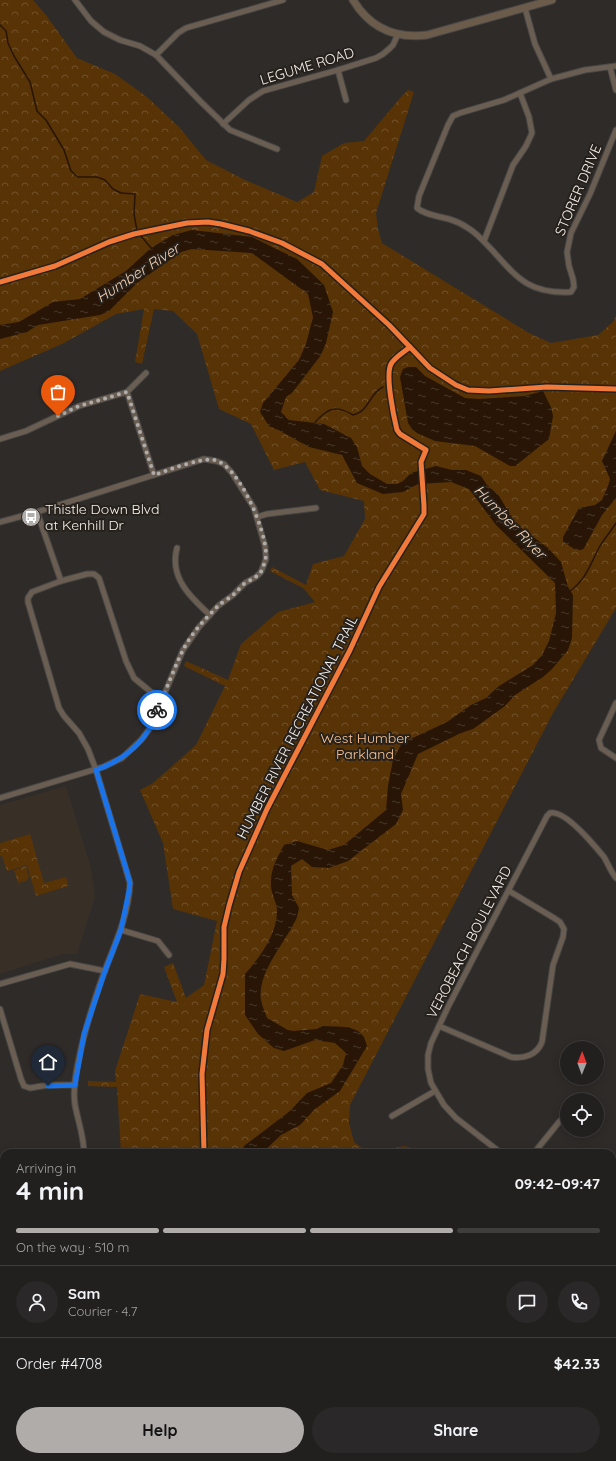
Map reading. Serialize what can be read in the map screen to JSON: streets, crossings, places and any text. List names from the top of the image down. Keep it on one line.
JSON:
{"streets":{"street":["LEGUME ROAD","STORER DRIVE","VEROBEACH BOULEVARD"],"cycle path":["HUMBER RIVER RECREATIONAL TRAIL"]},"water":["Humber River"],"parks":["West Humber Parkland"],"places":{"bus stop":["Thistle Down Blvd at Kenhill Dr"]},"north":"top","page":{"heading":["4 min","Arriving in","09:42–09:47"],"panel":["Sam","Courier · 4.7","Order #4708","$42.33"],"bar":"On the way · 510 m","buttons":["Help","Share"]}}
